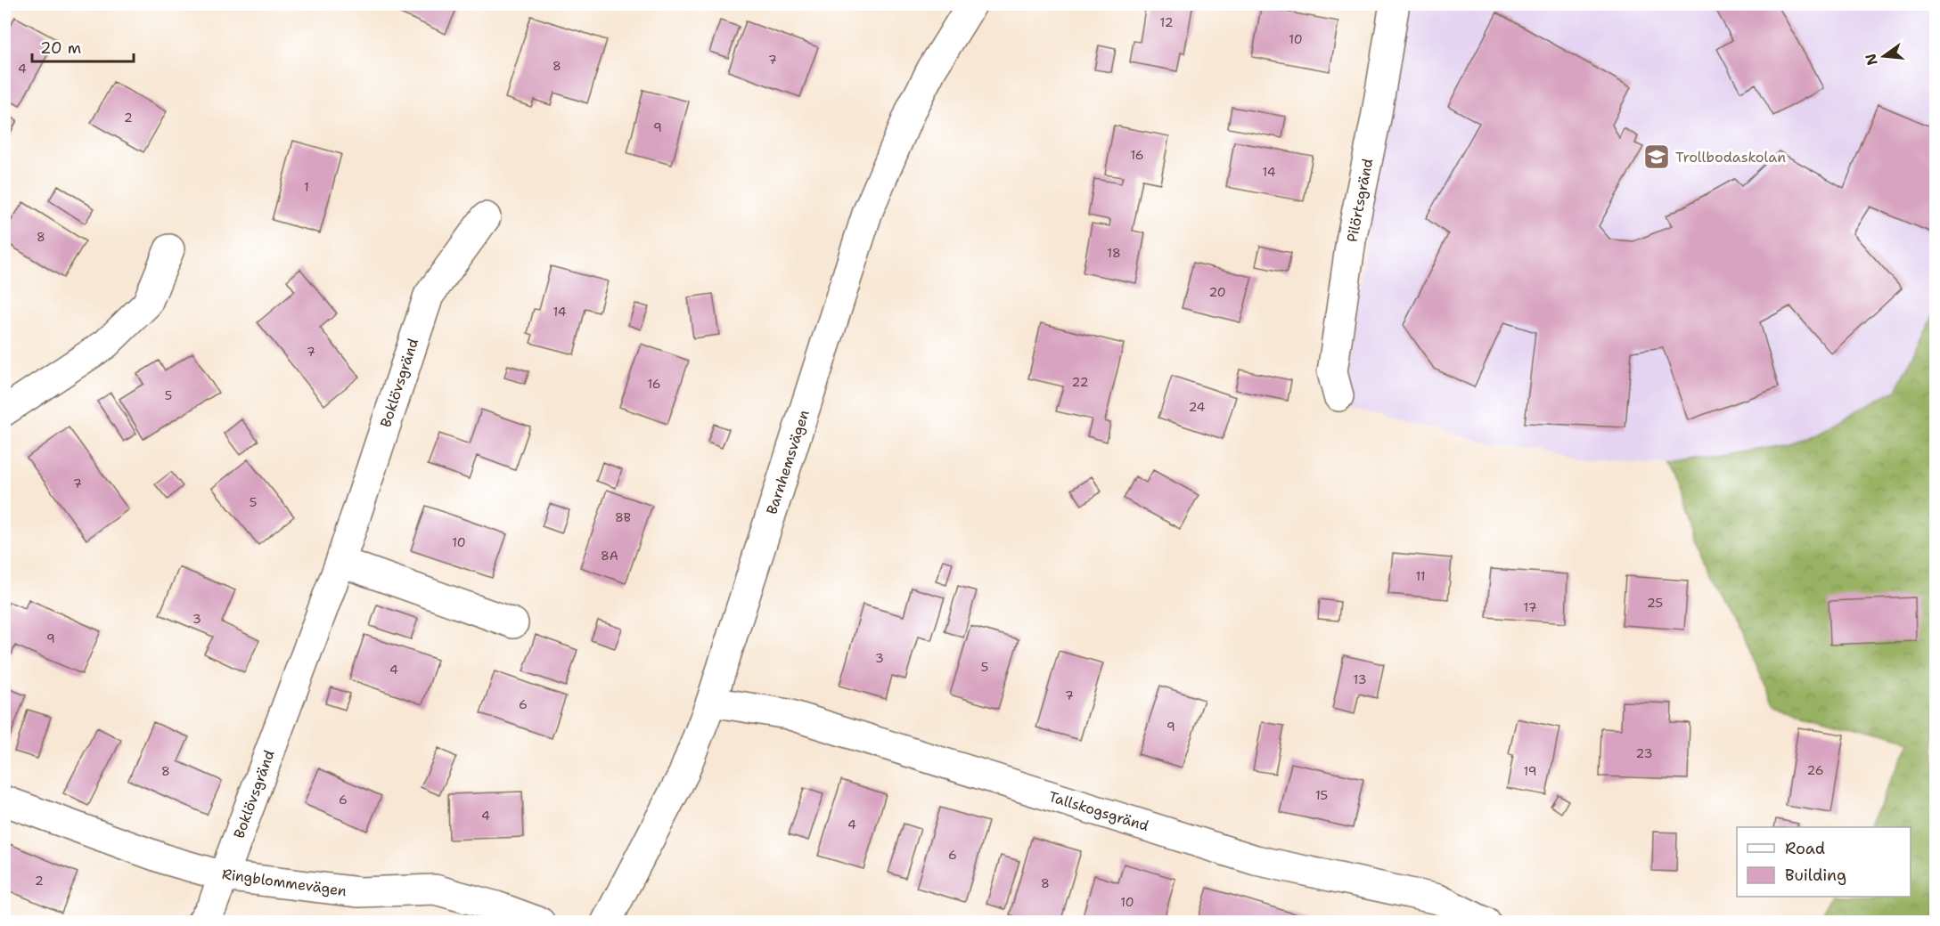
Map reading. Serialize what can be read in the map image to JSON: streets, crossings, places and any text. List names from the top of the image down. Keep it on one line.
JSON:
{"streets":{"street":["Pilörtsgränd","Boklövsgränd","Barnhemsvägen","Tallskogsgränd","Ringblommevägen"]},"crossings":[["Boklövsgränd","Ringblommevägen"],["Barnhemsvägen","Tallskogsgränd"]],"places":{"school or university":["Trollbodaskolan"]},"house_numbers":["12","10","7","8","4","2","9","16","14","1","8","18","20","14","7","22","16","5","24","7","5","8B","10","8A","11","25","17","3","9","3","5","4","13","7","6","9","23","26","8","19","15","6","4","4","6","2","8","10"],"legend":["Road","Building"],"scale_bar":"20 m","north":"left"}
